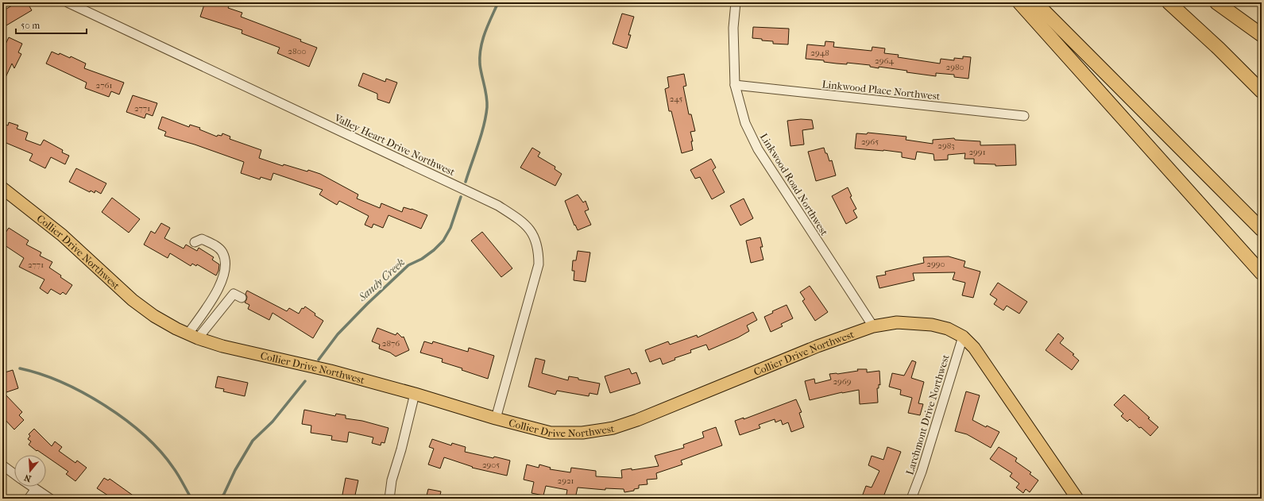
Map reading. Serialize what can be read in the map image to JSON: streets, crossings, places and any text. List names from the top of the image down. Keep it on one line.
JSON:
{"streets":{"main road":["Collier Drive Northwest"],"street":["Linkwood Place Northwest","Valley Heart Drive Northwest","Linkwood Road Northwest","Larchmont Drive Northwest"]},"crossings":[["Linkwood Place Northwest","Linkwood Road Northwest"],["Valley Heart Drive Northwest","Collier Drive Northwest"],["Linkwood Road Northwest","Collier Drive Northwest"],["Collier Drive Northwest","Larchmont Drive Northwest"]],"water":["Sandy Creek"],"house_numbers":["2800","2948","2964","2980","2761","245","2771","2965","2983","2991","2990","2771","2876","2969","2905","2921"],"scale_bar":"50 m","north":"bottom"}
